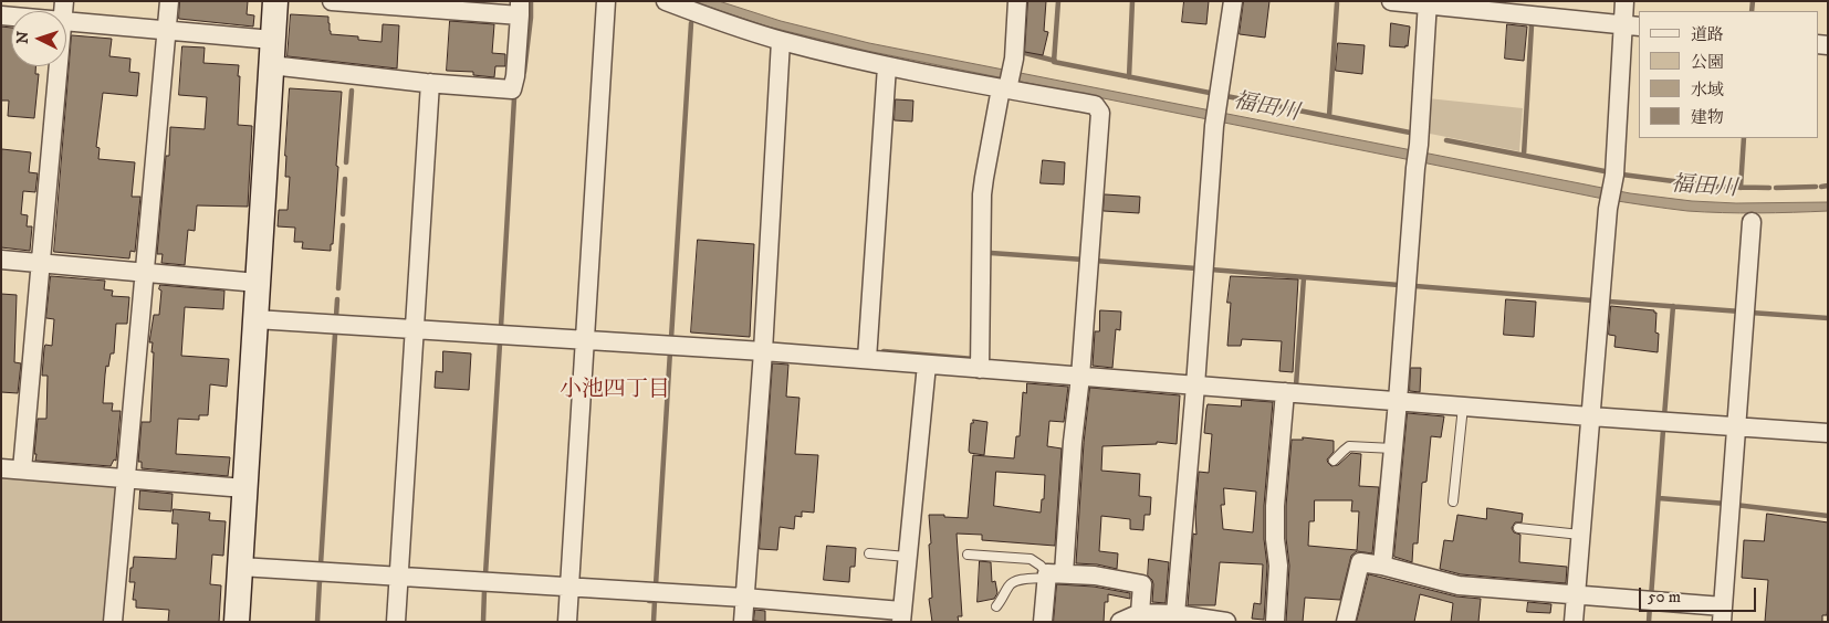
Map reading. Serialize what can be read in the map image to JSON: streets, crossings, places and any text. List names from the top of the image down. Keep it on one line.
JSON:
{"districts":["小池四丁目"],"water":["福田川"],"legend":["道路","公園","水域","建物"],"scale_bar":"50 m","north":"left"}
